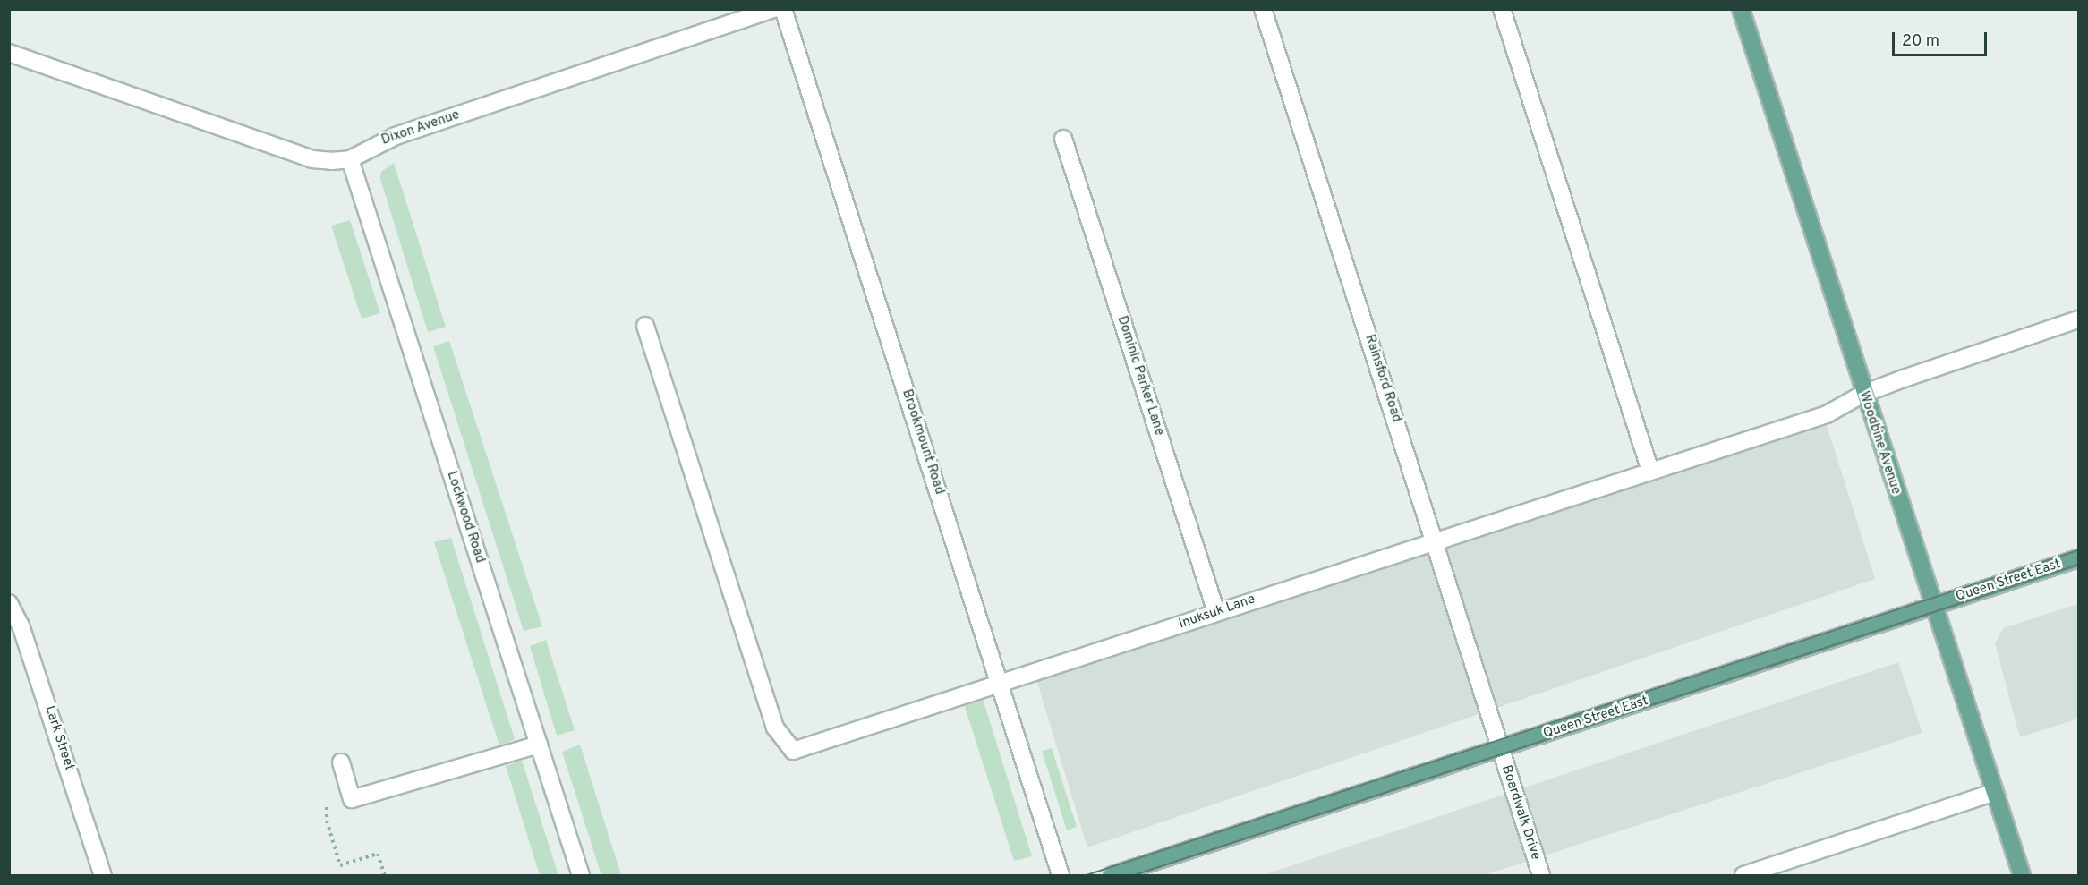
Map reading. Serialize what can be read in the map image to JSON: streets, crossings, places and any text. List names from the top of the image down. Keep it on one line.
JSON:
{"streets":{"main road":["Woodbine Avenue","Queen Street East"],"street":["Dixon Avenue","Dominic Parker Lane","Rainsford Road","Brookmount Road","Lockwood Road","Inuksuk Lane","Lark Street","Boardwalk Drive"]},"crossings":[["Dixon Avenue","Lockwood Road"],["Dominic Parker Lane","Inuksuk Lane"],["Rainsford Road","Queen Street East"],["Rainsford Road","Inuksuk Lane"],["Rainsford Road","Boardwalk Drive"],["Brookmount Road","Inuksuk Lane"],["Woodbine Avenue","Queen Street East"],["Woodbine Avenue","Inuksuk Lane"],["Queen Street East","Boardwalk Drive"]],"scale_bar":"20 m"}
